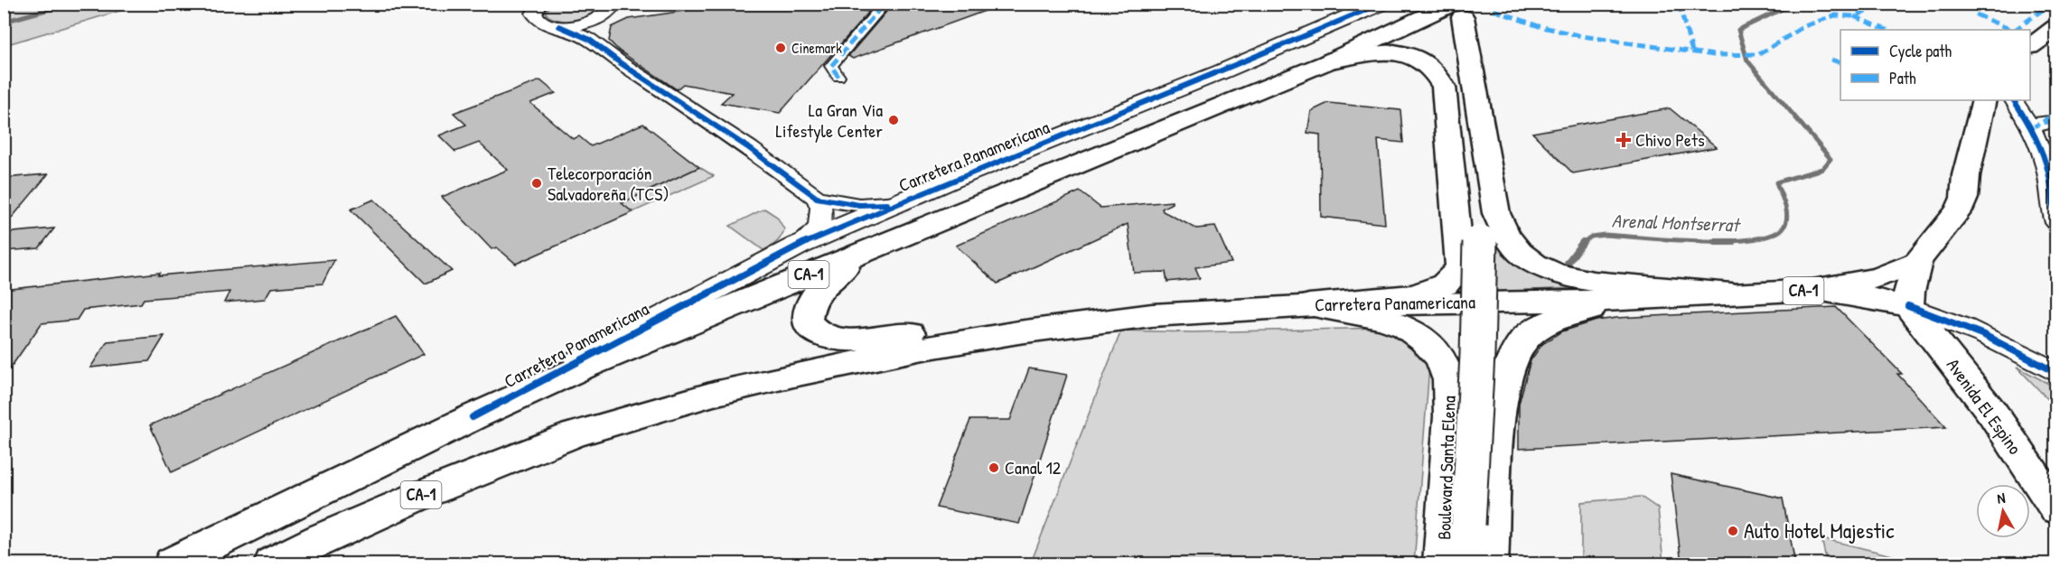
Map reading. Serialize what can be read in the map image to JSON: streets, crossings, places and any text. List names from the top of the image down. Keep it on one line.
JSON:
{"streets":{"main road":["Carretera Panamericana","CA-1","Avenida El Espino","Boulevard Santa Elena"]},"crossings":[["Carretera Panamericana","Boulevard Santa Elena"]],"water":["Arenal Montserrat"],"places":{"other":["Cinemark","La Gran Via Lifestyle Center","Telecorporación Salvadoreña (TCS)","Canal 12","Auto Hotel Majestic"],"health":["Chivo Pets"]},"legend":["Cycle path","Path"],"north":"top"}
